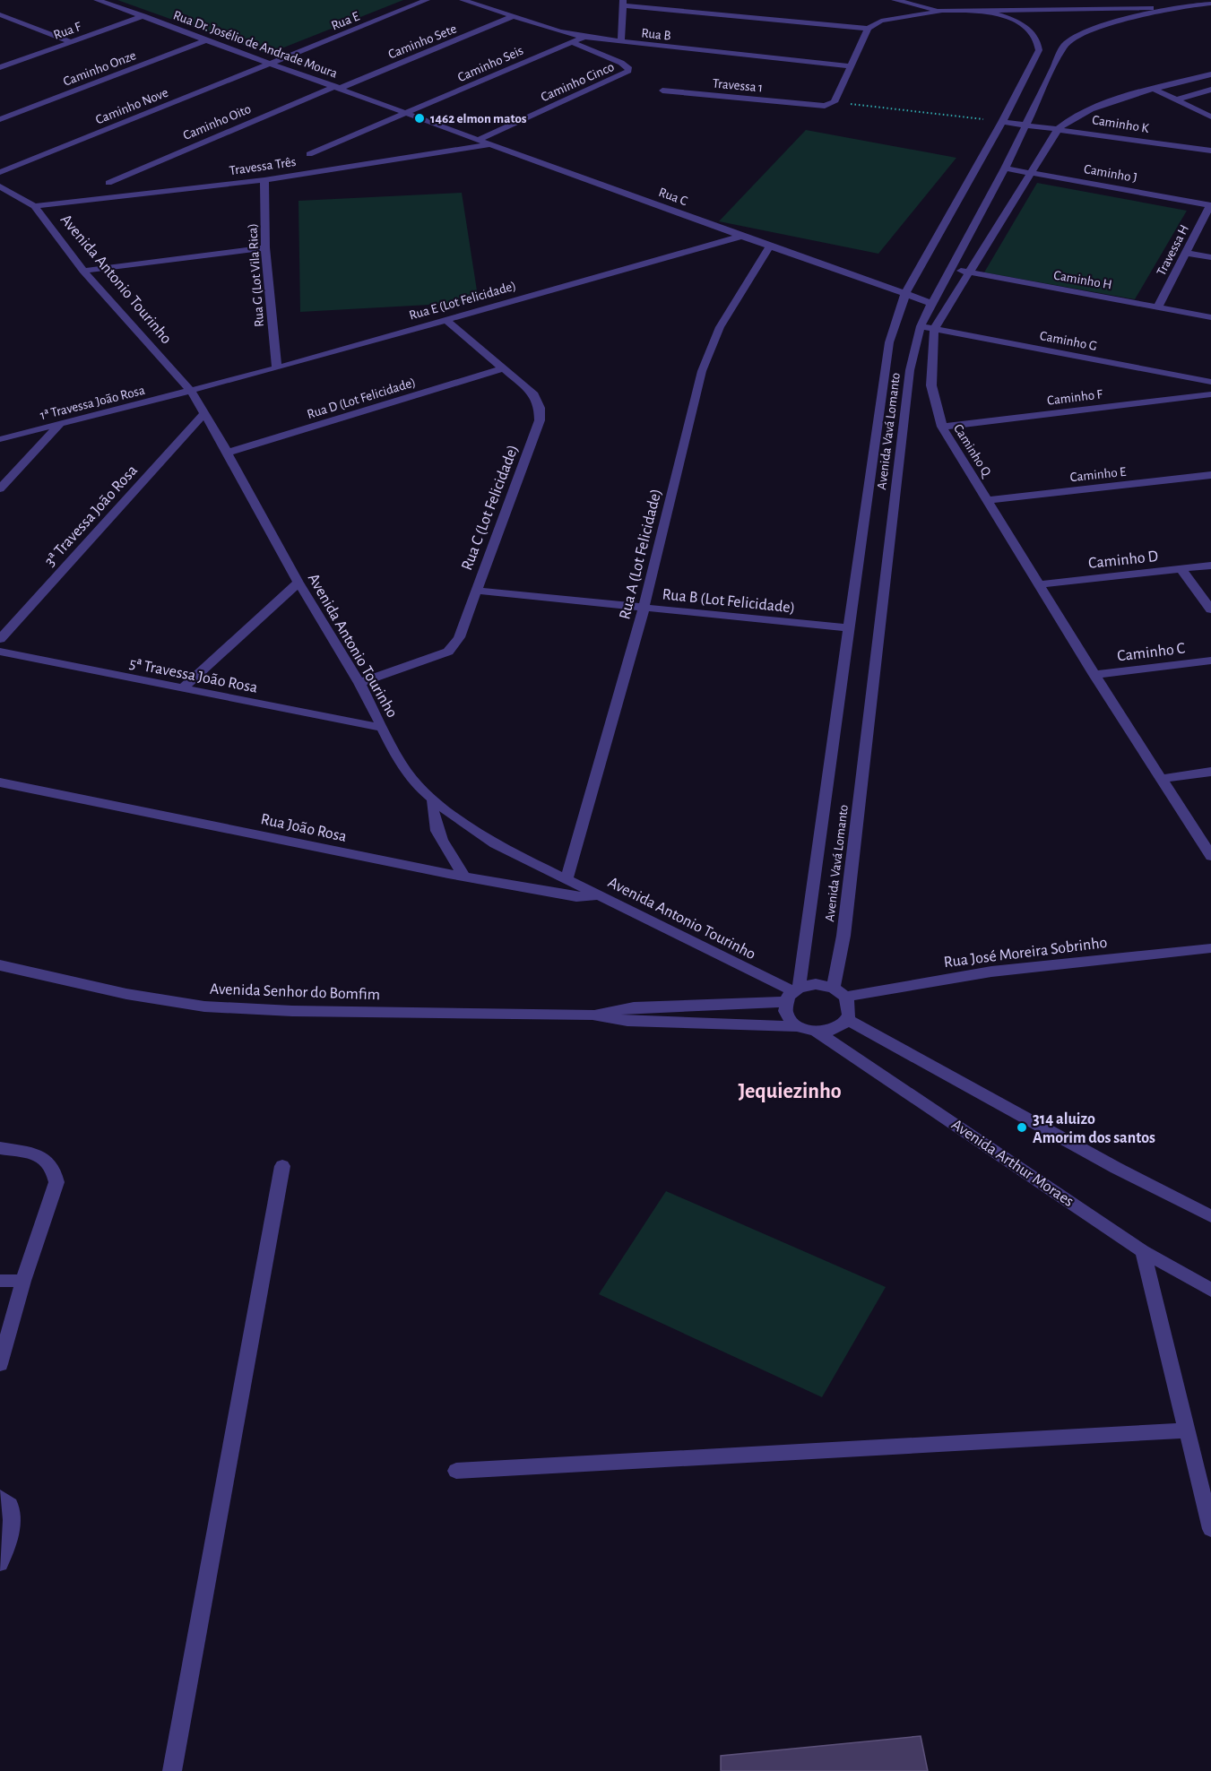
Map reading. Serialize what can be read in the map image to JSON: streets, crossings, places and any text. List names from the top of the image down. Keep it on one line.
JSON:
{"streets":{"street":["Rua E","Rua F","Rua B","Caminho Sete","Rua Dr. Josélio de Andrade Moura","Caminho Seis","Caminho Onze","Caminho Cinco","Travessa 1","Caminho Nove","Caminho Oito","Caminho K","Travessa Três","Caminho J","Rua C","Travessa H","Rua G (Lot Vila Rica)","Avenida Antonio Tourinho","Caminho H","Rua E (Lot Felicidade)","Caminho G","Caminho F","Rua D (Lot Felicidade)","1ª Travessa João Rosa","Avenida Vavá Lomanto","Caminho Q","Caminho E","Rua C (Lot Felicidade)","3ª Travessa João Rosa","Rua A (Lot Felicidade)","Caminho D","Rua B (Lot Felicidade)","Caminho C","5ª Travessa João Rosa","Rua João Rosa","Rua José Moreira Sobrinho","Avenida Senhor do Bomfim","Avenida Arthur Moraes"]},"crossings":[["Rua E","Rua Dr. Josélio de Andrade Moura"],["Rua E","Caminho Nove"],["Rua F","Rua Dr. Josélio de Andrade Moura"],["Rua B","Caminho Sete"],["Rua B","Caminho Seis"],["Caminho Sete","Rua Dr. Josélio de Andrade Moura"],["Caminho Sete","Caminho Oito"],["Rua Dr. Josélio de Andrade Moura","Caminho Seis"],["Rua Dr. Josélio de Andrade Moura","Caminho Onze"],["Rua Dr. Josélio de Andrade Moura","Caminho Nove"],["Rua Dr. Josélio de Andrade Moura","Caminho Oito"],["Rua Dr. Josélio de Andrade Moura","Rua C"],["Caminho Seis","Caminho Cinco"],["Caminho Seis","Rua C"],["Caminho Cinco","Rua C"],["Caminho K","Avenida Vavá Lomanto"],["Caminho K","Caminho Q"],["Travessa Três","Rua C"],["Travessa Três","Rua G (Lot Vila Rica)"],["Travessa Três","Avenida Antonio Tourinho"],["Caminho J","Travessa H"],["Caminho J","Avenida Vavá Lomanto"],["Caminho J","Caminho Q"],["Rua C","Rua E (Lot Felicidade)"],["Rua C","Avenida Vavá Lomanto"],["Rua C","Rua A (Lot Felicidade)"],["Travessa H","Caminho H"],["Rua G (Lot Vila Rica)","Rua E (Lot Felicidade)"],["Avenida Antonio Tourinho","Rua E (Lot Felicidade)"],["Avenida Antonio Tourinho","Rua D (Lot Felicidade)"],["Avenida Antonio Tourinho","1ª Travessa João Rosa"],["Avenida Antonio Tourinho","Avenida Vavá Lomanto"],["Avenida Antonio Tourinho","Rua C (Lot Felicidade)"],["Avenida Antonio Tourinho","3ª Travessa João Rosa"],["Avenida Antonio Tourinho","Rua A (Lot Felicidade)"],["Avenida Antonio Tourinho","5ª Travessa João Rosa"],["Avenida Antonio Tourinho","Rua João Rosa"],["Avenida Antonio Tourinho","Rua José Moreira Sobrinho"],["Avenida Antonio Tourinho","Avenida Senhor do Bomfim"],["Avenida Antonio Tourinho","Avenida Arthur Moraes"],["Caminho H","Avenida Vavá Lomanto"],["Caminho H","Caminho Q"],["Rua E (Lot Felicidade)","1ª Travessa João Rosa"],["Rua E (Lot Felicidade)","Rua C (Lot Felicidade)"],["Caminho G","Avenida Vavá Lomanto"],["Caminho G","Caminho Q"],["Caminho F","Caminho Q"],["Rua D (Lot Felicidade)","Rua C (Lot Felicidade)"],["Avenida Vavá Lomanto","Rua B (Lot Felicidade)"],["Avenida Vavá Lomanto","Rua José Moreira Sobrinho"],["Avenida Vavá Lomanto","Avenida Senhor do Bomfim"],["Avenida Vavá Lomanto","Avenida Arthur Moraes"],["Caminho Q","Caminho E"],["Caminho Q","Caminho D"],["Caminho Q","Caminho C"],["Rua C (Lot Felicidade)","Rua B (Lot Felicidade)"],["Rua A (Lot Felicidade)","Rua B (Lot Felicidade)"],["Rua José Moreira Sobrinho","Avenida Senhor do Bomfim"],["Rua José Moreira Sobrinho","Avenida Arthur Moraes"],["Avenida Senhor do Bomfim","Avenida Arthur Moraes"]],"districts":["Jequiezinho"],"places":["1462 elmon matos","314 aluizo Amorim dos santos"]}
